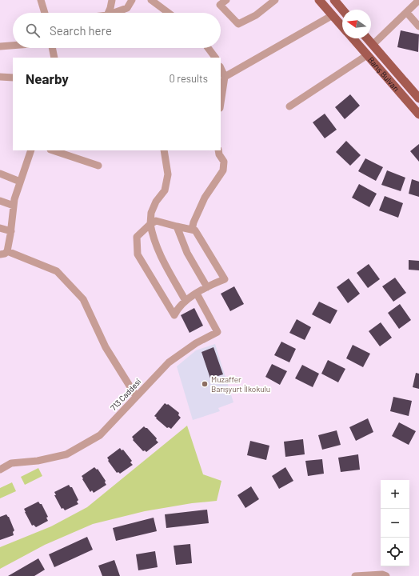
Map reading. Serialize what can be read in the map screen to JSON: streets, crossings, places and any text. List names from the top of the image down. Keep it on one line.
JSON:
{"streets":{"main road":["Barış Bulvarı"],"street":["713 Caddesi"]},"places":["Muzaffer Barışyurt İlkokulu"],"north":"left","page":{"search":"Search here","heading":["Nearby","0 results"],"map_buttons":["+","−"]}}
